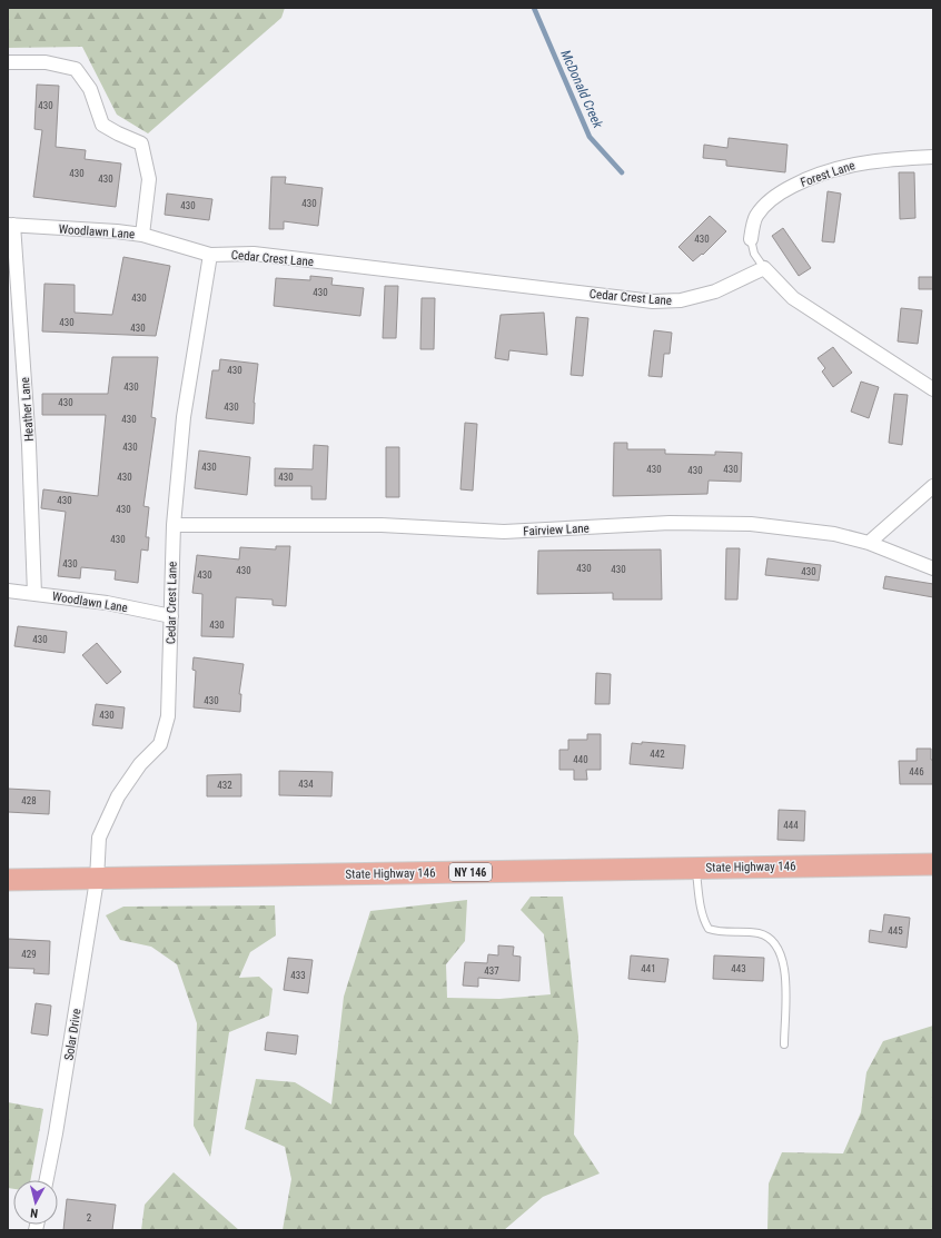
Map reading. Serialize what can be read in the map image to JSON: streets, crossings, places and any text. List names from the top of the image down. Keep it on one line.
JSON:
{"streets":{"main road":["State Highway 146","NY 146"],"street":["Forest Lane","Woodlawn Lane","Cedar Crest Lane","Heather Lane","Fairview Lane","Solar Drive"]},"crossings":[["Woodlawn Lane","Cedar Crest Lane"],["Woodlawn Lane","Heather Lane"],["Cedar Crest Lane","Fairview Lane"],["Cedar Crest Lane","State Highway 146"],["Cedar Crest Lane","Solar Drive"],["State Highway 146","Solar Drive"]],"water":["McDonald Creek"],"house_numbers":["430","430","430","430","430","430","430","430","430","430","430","430","430","430","430","430","430","430","430","430","430","430","430","430","430","430","430","430","430","430","430","430","430","430","430","442","440","446","434","432","428","444","445","429","441","443","437","433","2"],"north":"bottom"}
